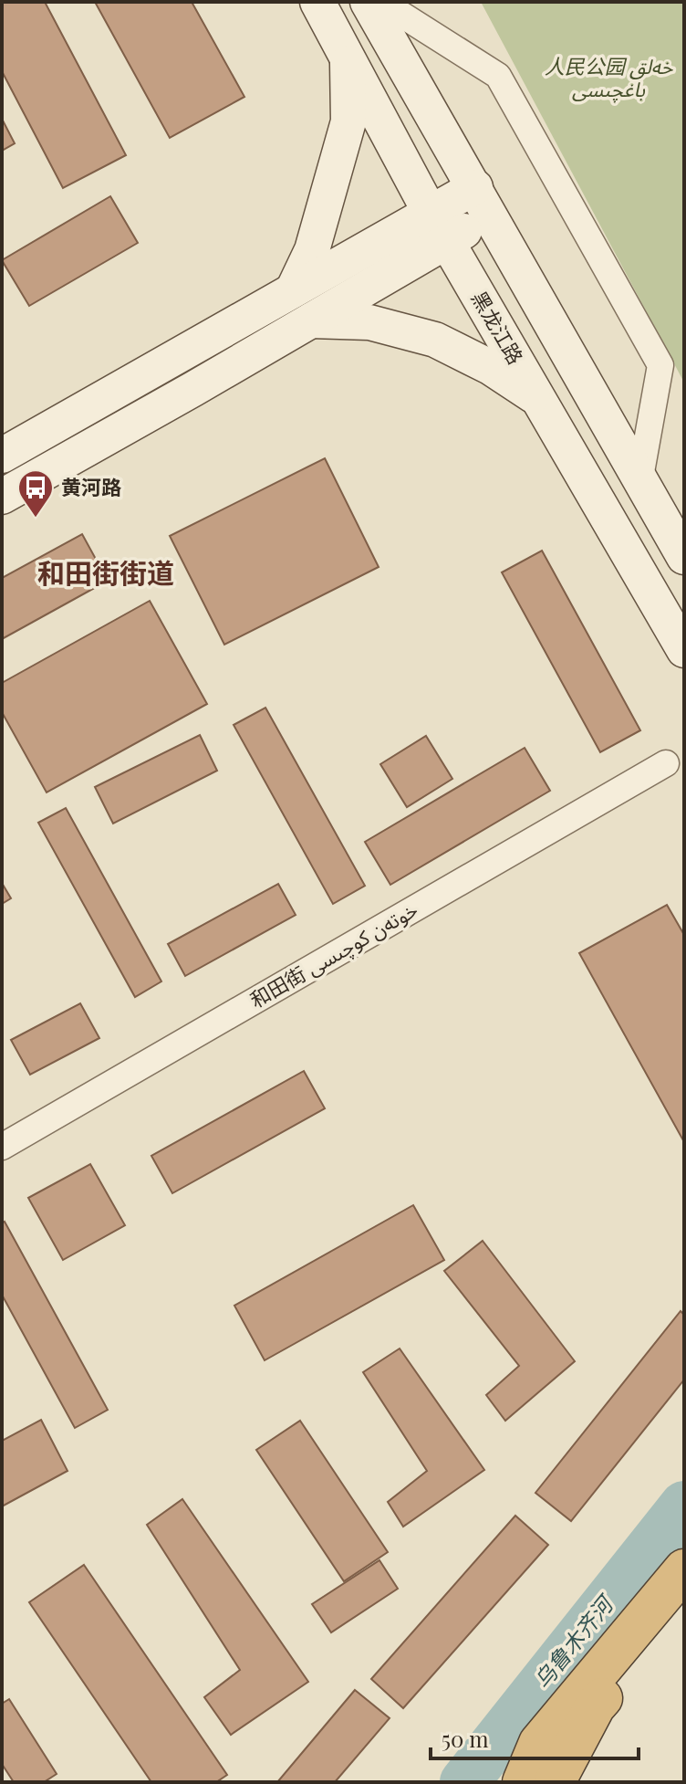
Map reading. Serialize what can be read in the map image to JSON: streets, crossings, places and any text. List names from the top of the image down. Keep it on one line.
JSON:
{"streets":{"main road":["黑龙江路"],"street":["和田街 خوتەن كوچىسى"]},"districts":["和田街街道"],"water":["乌鲁木齐河"],"parks":["人民公园 خەلق باغچىسى"],"places":{"bus stop":["黄河路"]},"scale_bar":"50 m"}
